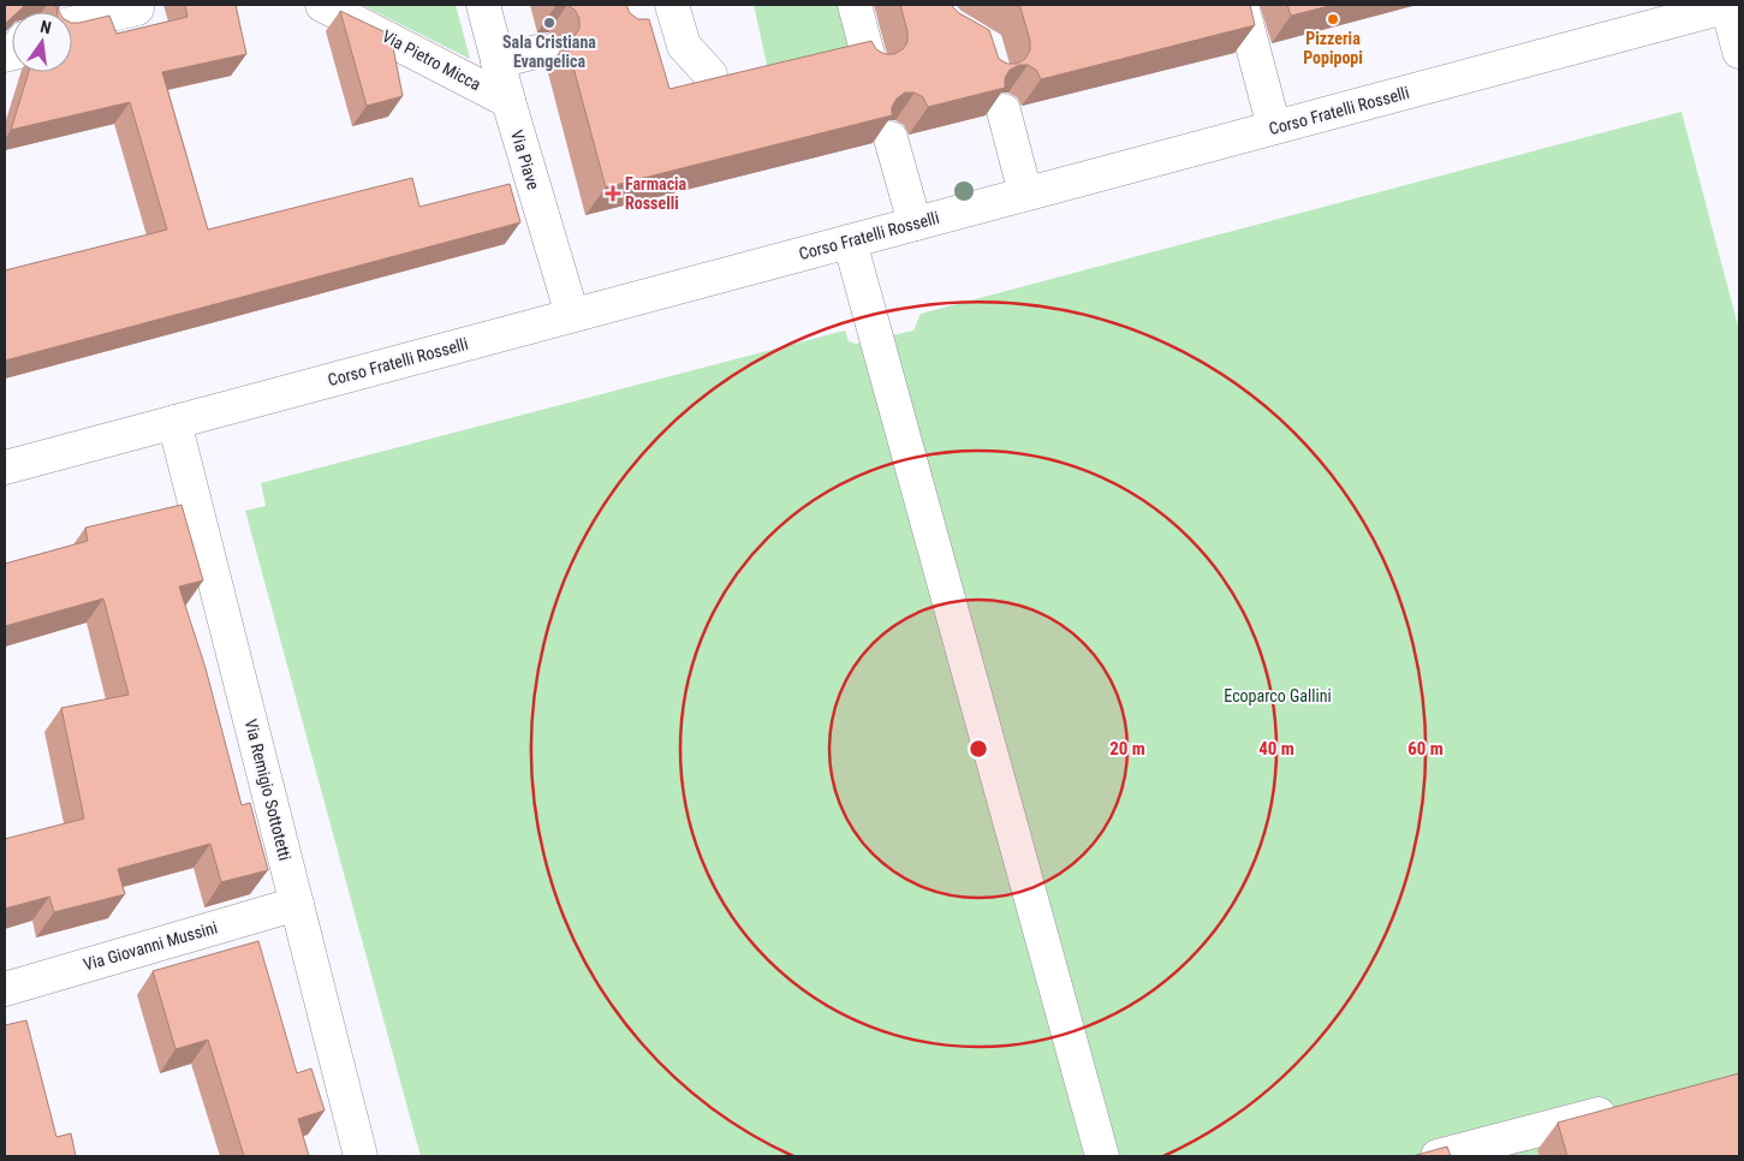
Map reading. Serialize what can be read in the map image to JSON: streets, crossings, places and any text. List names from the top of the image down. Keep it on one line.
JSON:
{"streets":{"street":["Via Pietro Micca","Corso Fratelli Rosselli","Via Piave","Via Remigio Sottotetti","Via Giovanni Mussini"]},"crossings":[["Via Pietro Micca","Via Piave"],["Corso Fratelli Rosselli","Via Piave"],["Corso Fratelli Rosselli","Via Remigio Sottotetti"],["Via Remigio Sottotetti","Via Giovanni Mussini"]],"parks":["Ecoparco Gallini"],"places":{"other":["Pizzeria Popipopi","Sala Cristiana Evangelica"],"health":["Farmacia Rosselli"]},"north":"top","rings":["20 m","40 m","60 m"]}
